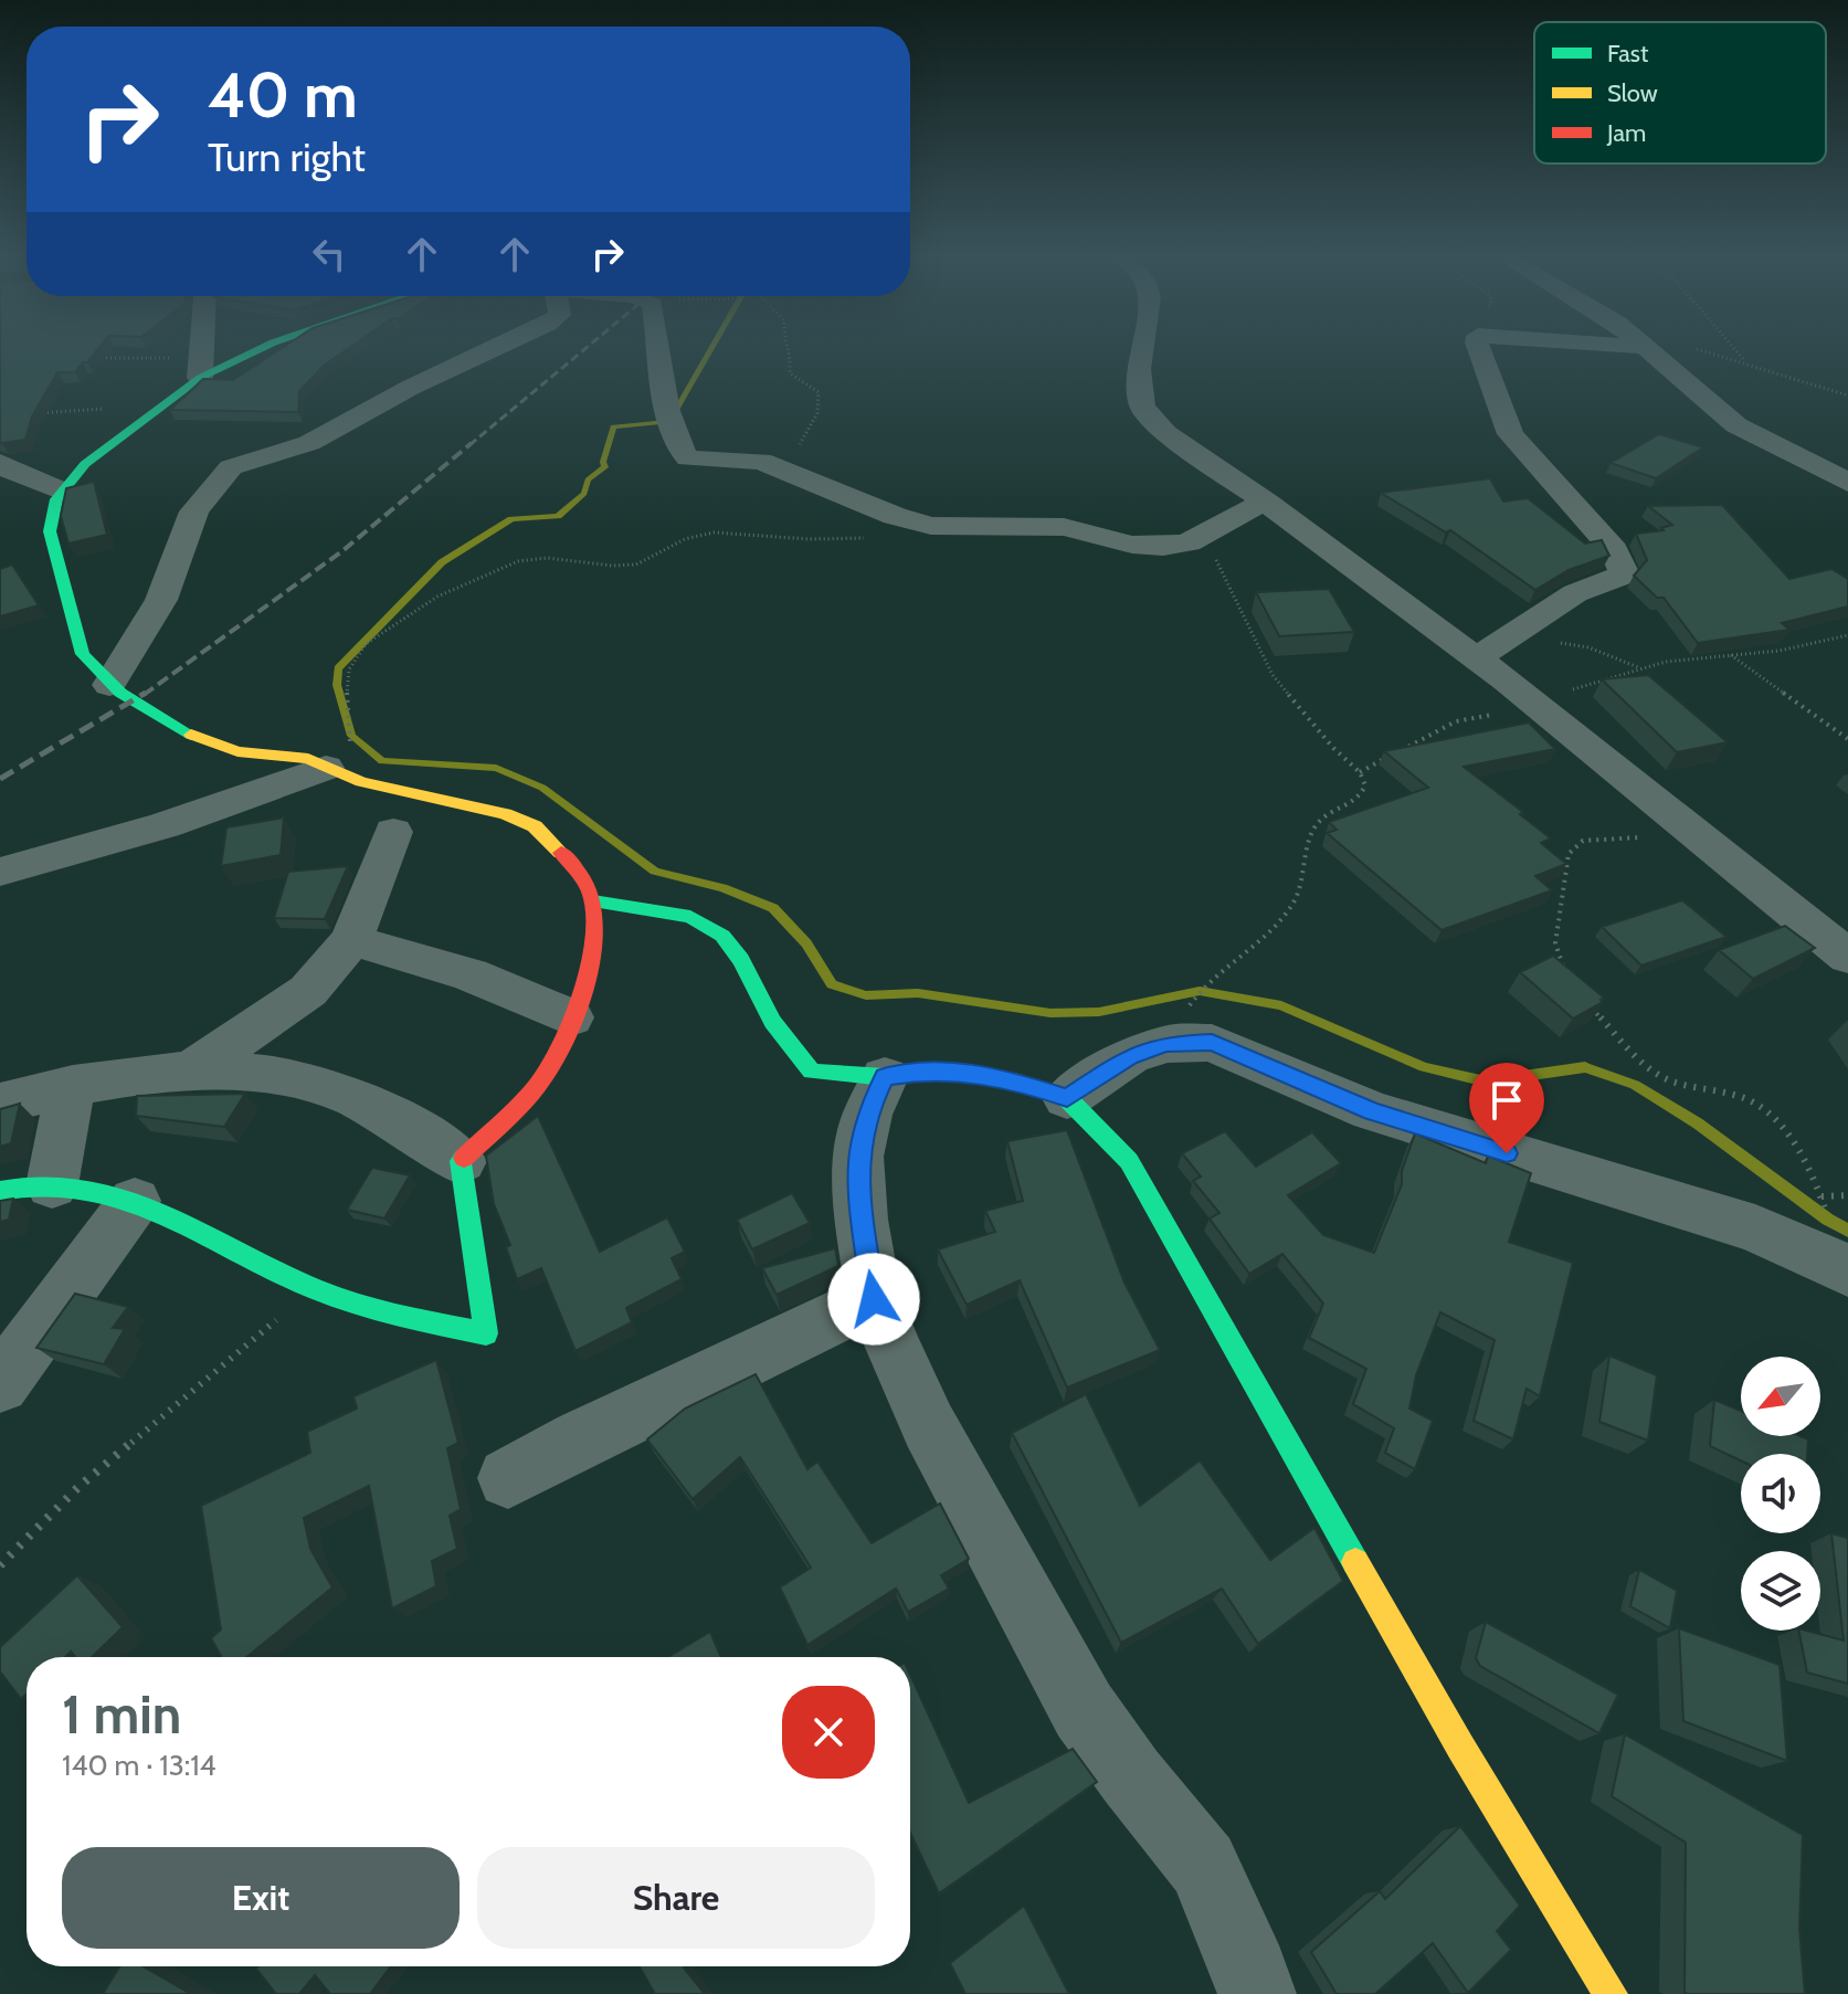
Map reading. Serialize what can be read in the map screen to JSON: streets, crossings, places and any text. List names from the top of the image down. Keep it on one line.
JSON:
{"legend":["Fast","Slow","Jam"],"north":"bottom left","page":{"turn":["40 m","Turn right"],"heading":["1 min","140 m · 13:14"],"buttons":["Exit","Share"]}}
